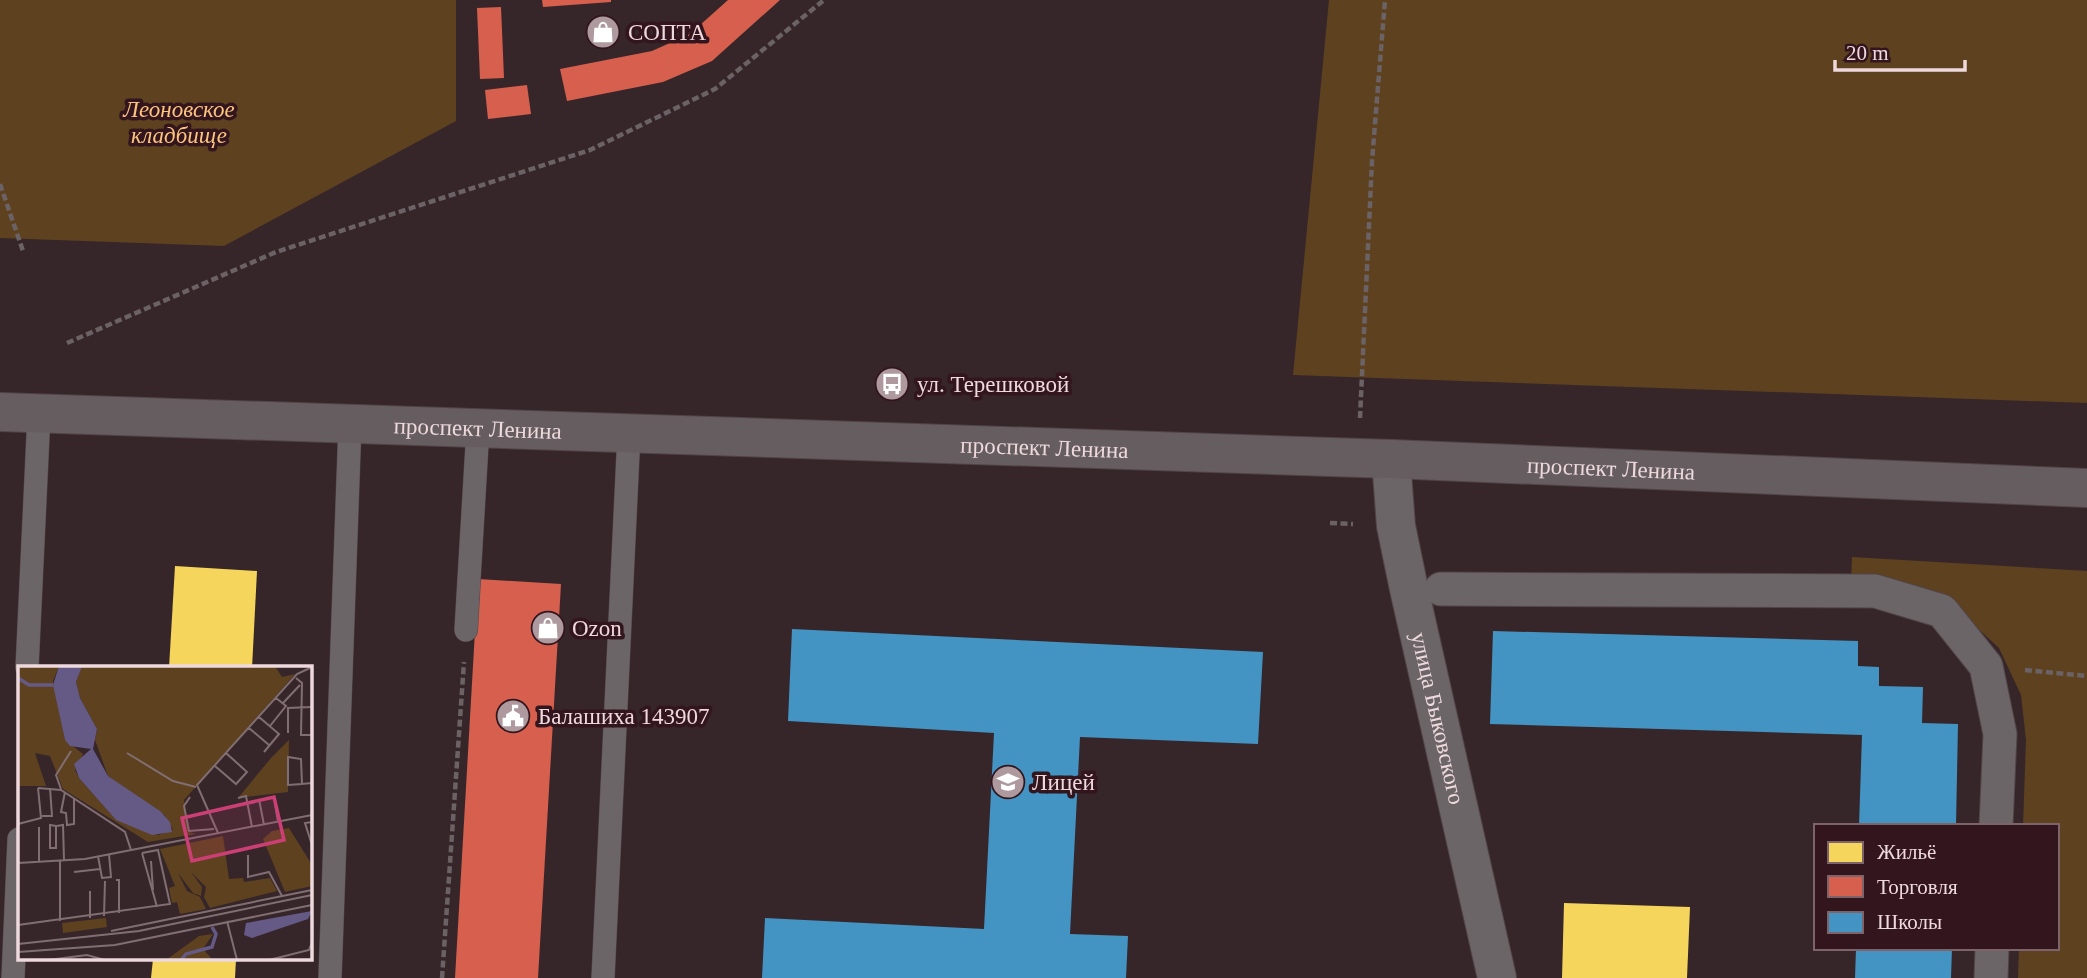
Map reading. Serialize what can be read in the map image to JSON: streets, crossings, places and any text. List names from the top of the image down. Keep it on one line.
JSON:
{"streets":{"main road":["проспект Ленина"],"street":["улица Быковского"]},"crossings":[["проспект Ленина","улица Быковского"]],"parks":["Леоновское кладбище"],"places":{"shop":["СОПТА","Ozon"],"bus stop":["ул. Терешковой"],"public building":["Балашиха 143907"],"school or university":["Лицей"]},"legend":["Жильё","Торговля","Школы"],"scale_bar":"20 m"}
